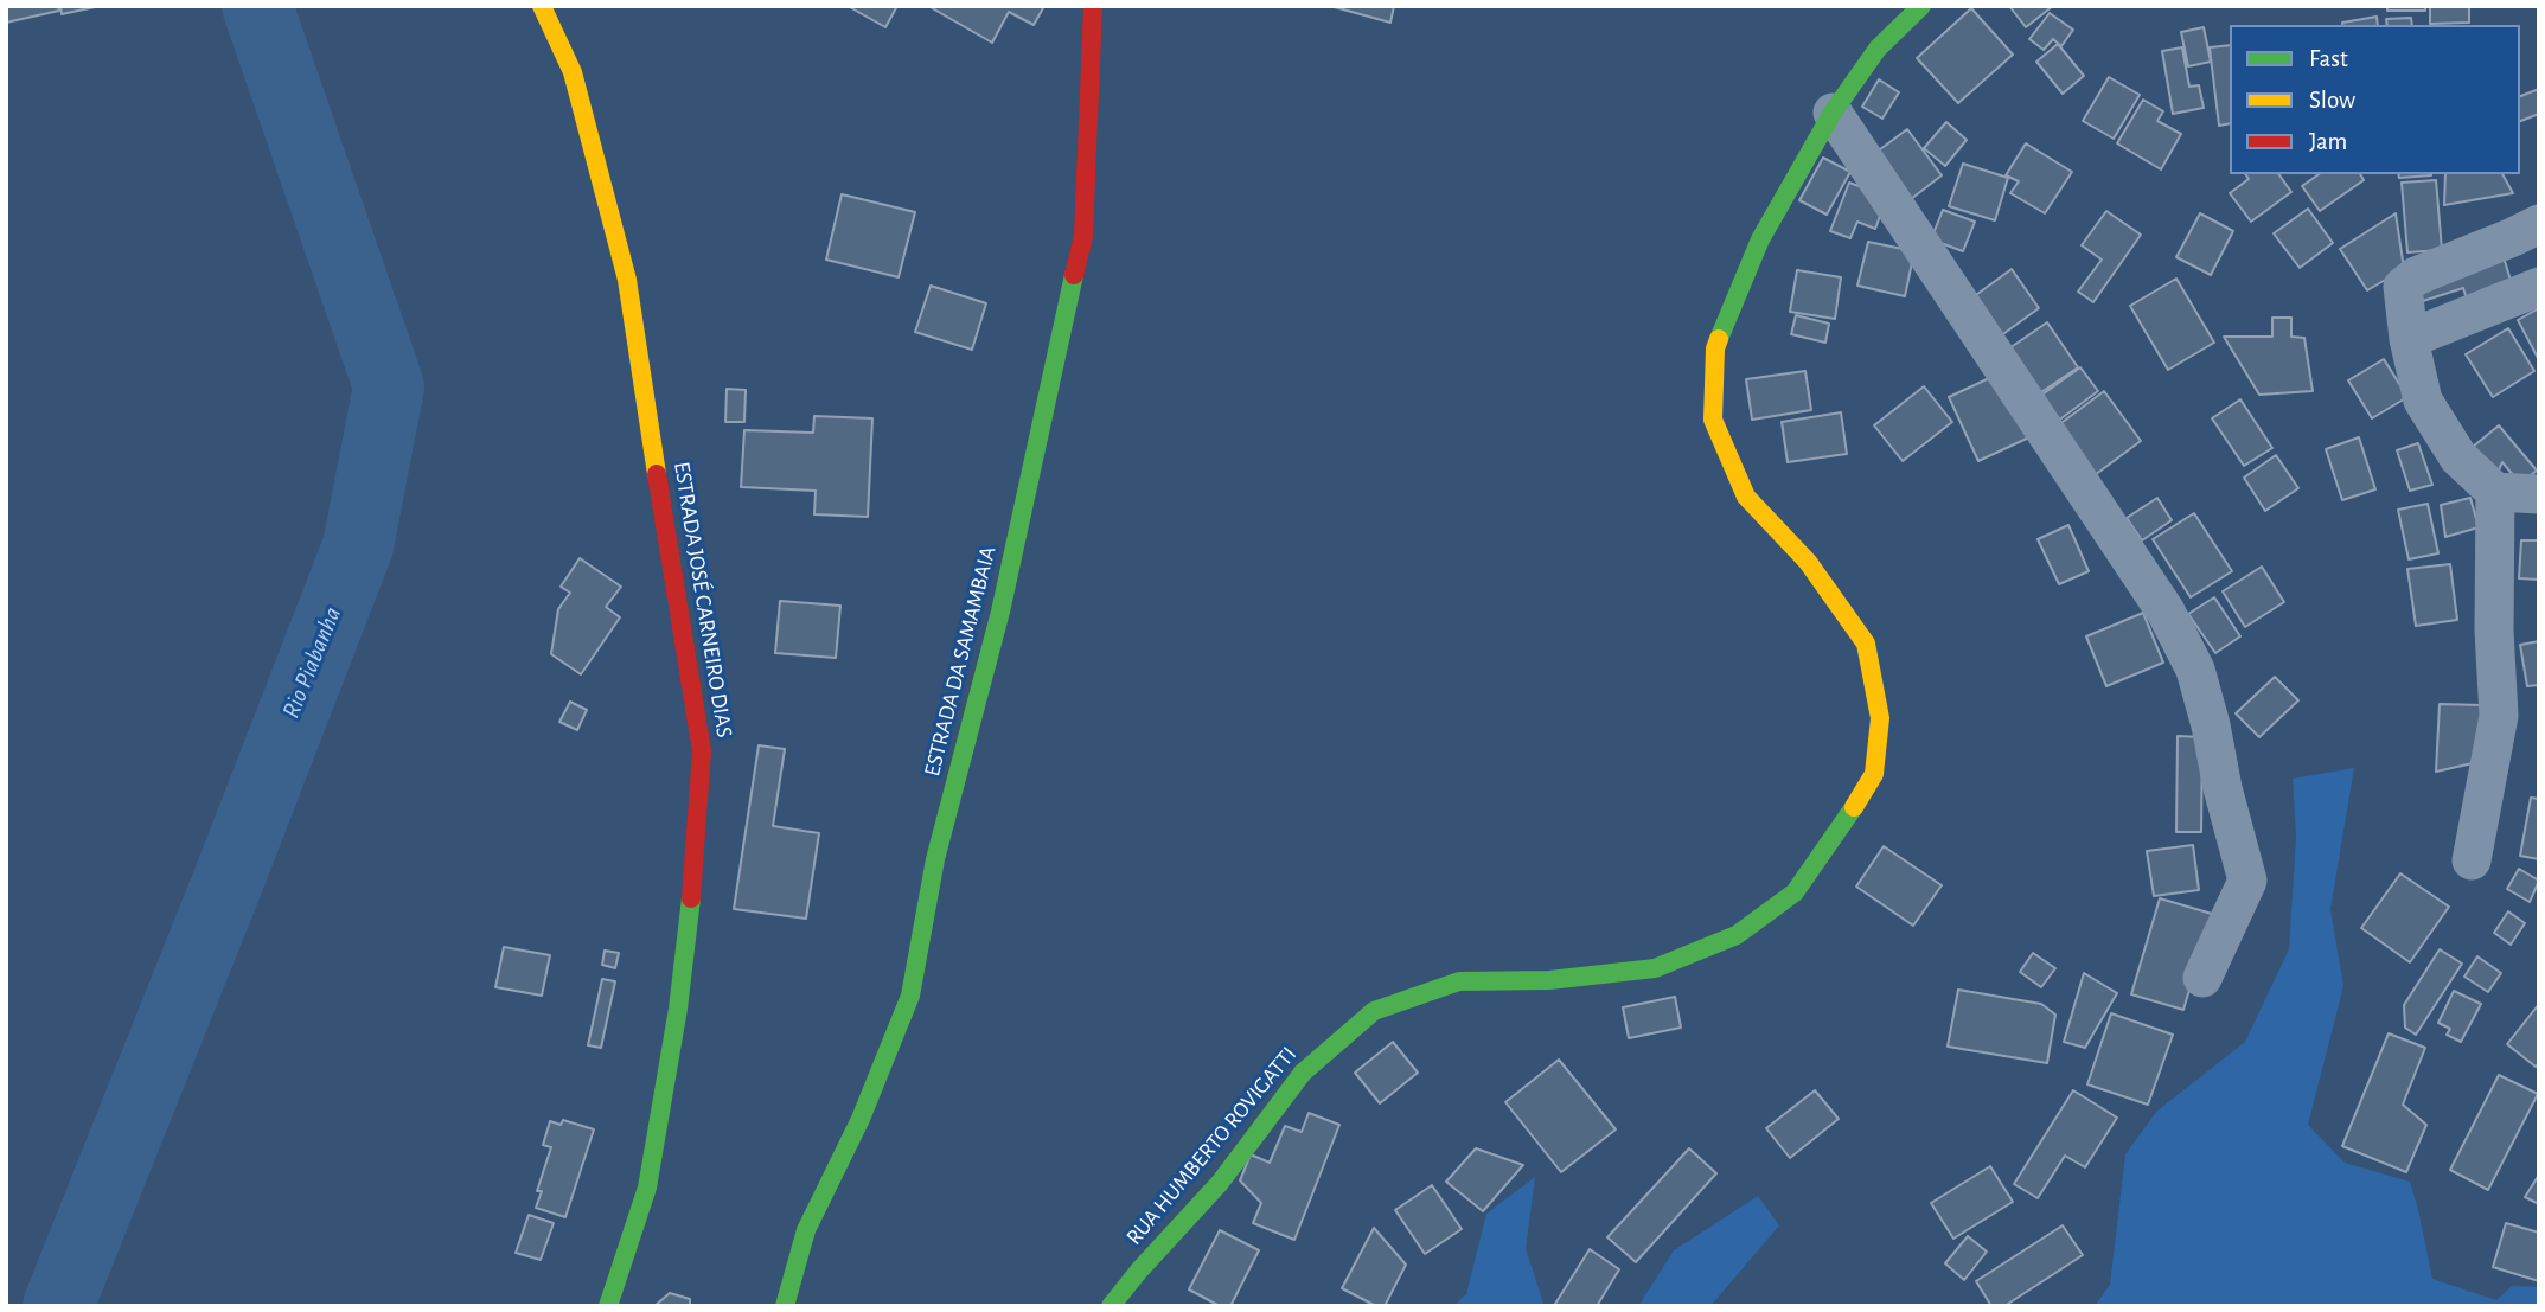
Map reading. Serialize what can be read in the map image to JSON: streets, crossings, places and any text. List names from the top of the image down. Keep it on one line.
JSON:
{"streets":{"street":["ESTRADA JOSÉ CARNEIRO DIAS","ESTRADA DA SAMAMBAIA","RUA HUMBERTO ROVIGATTI"]},"water":["Rio Piabanha"],"legend":["Fast","Slow","Jam"]}
